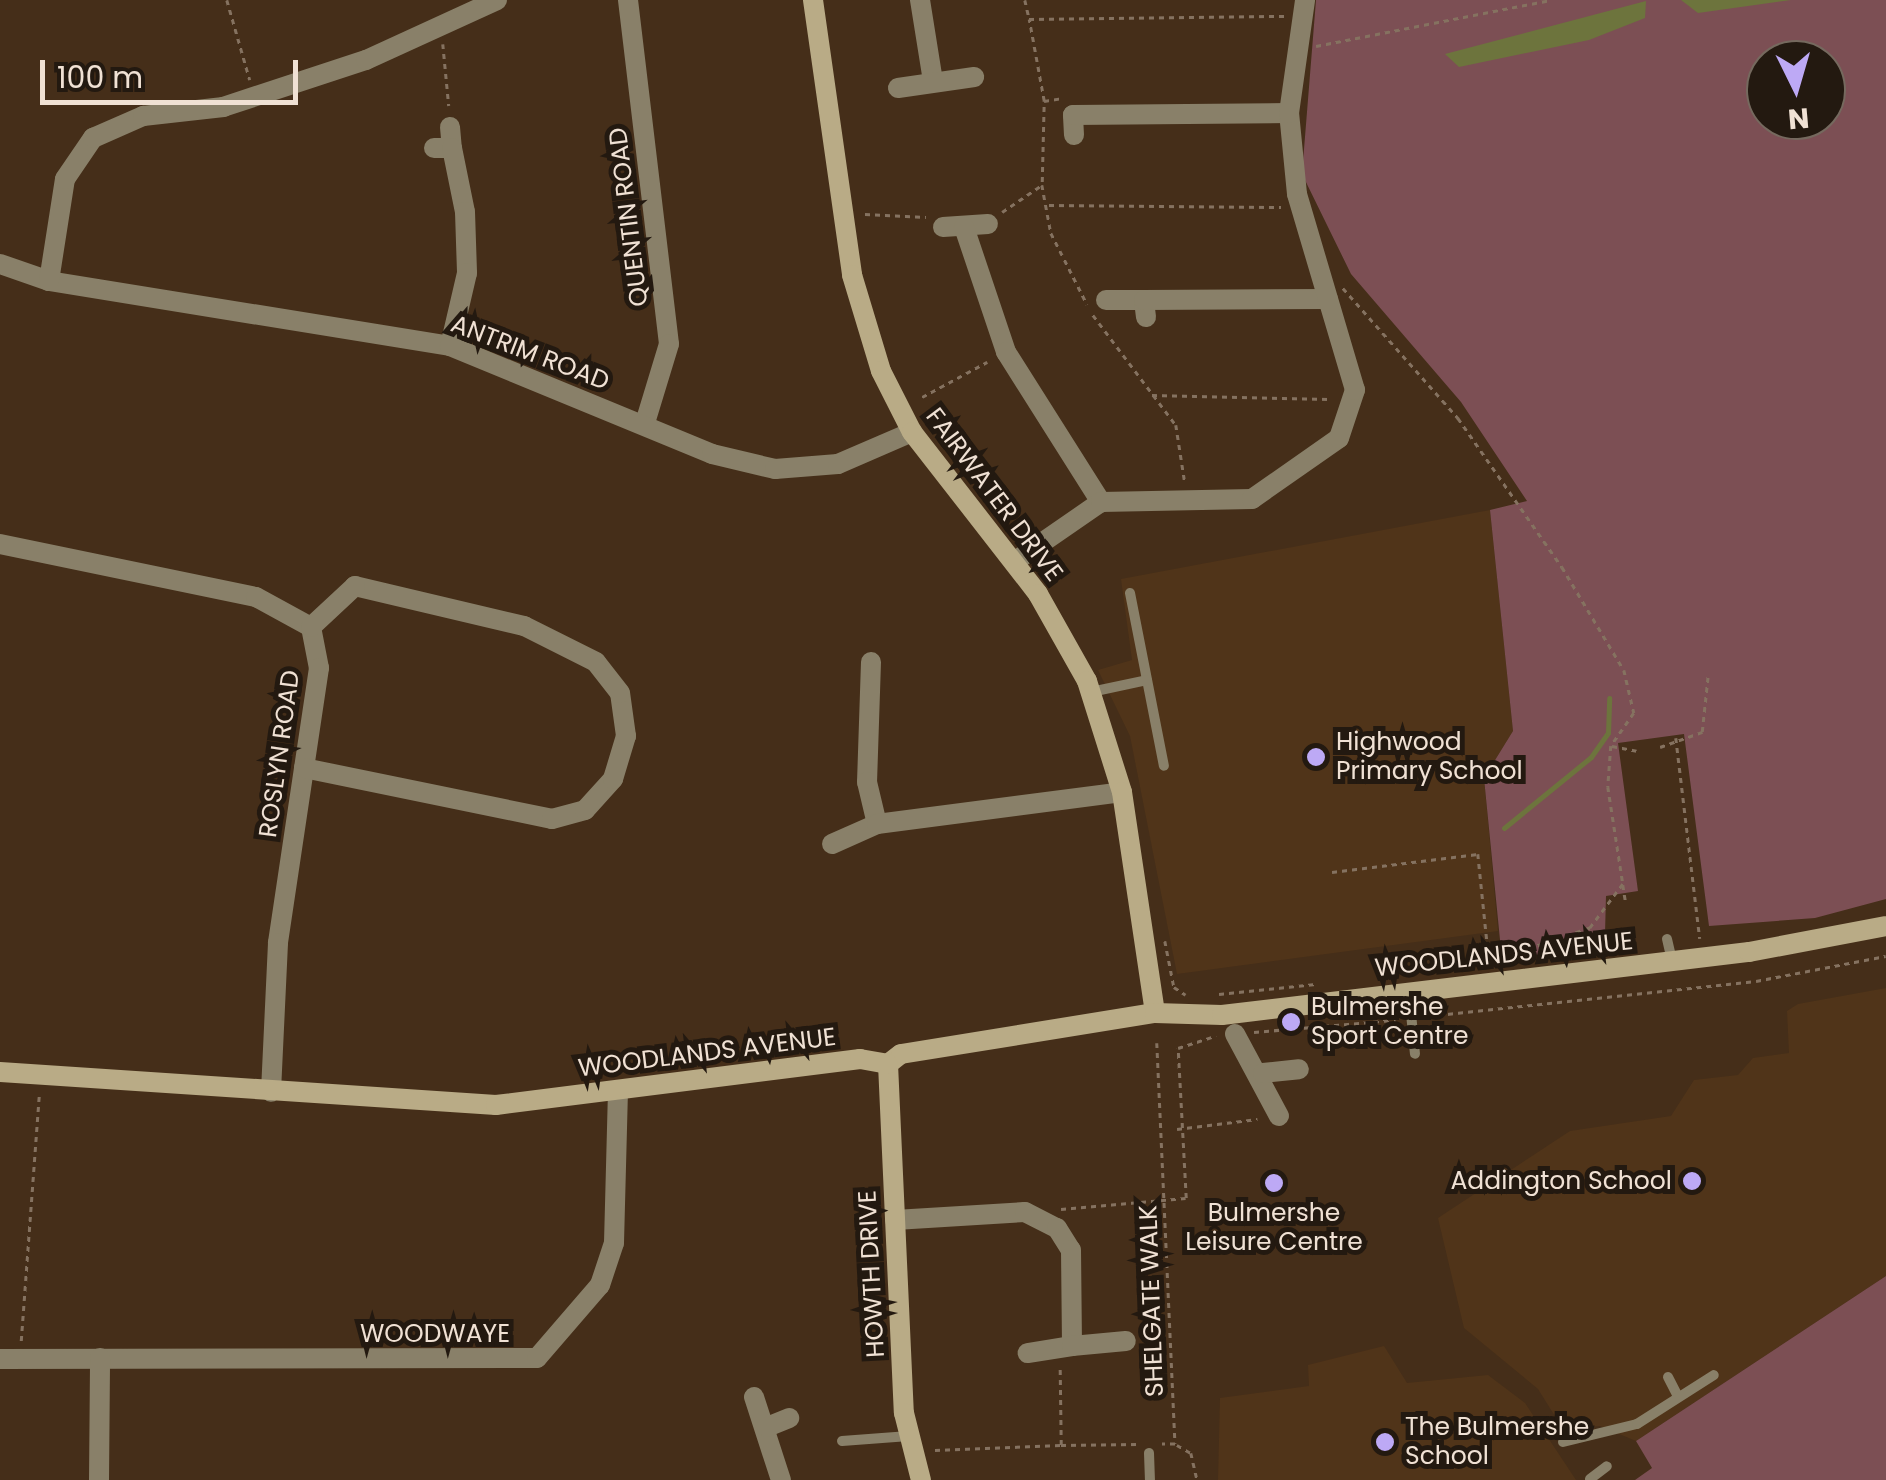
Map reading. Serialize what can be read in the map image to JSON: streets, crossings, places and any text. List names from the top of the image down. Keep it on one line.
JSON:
{"streets":{"street":["QUENTIN ROAD","ANTRIM ROAD","FAIRWATER DRIVE","ROSLYN ROAD","WOODLANDS AVENUE","HOWTH DRIVE","WOODWAYE"],"path":["SHELGATE WALK"]},"crossings":[["QUENTIN ROAD","ANTRIM ROAD"],["ANTRIM ROAD","FAIRWATER DRIVE"],["FAIRWATER DRIVE","WOODLANDS AVENUE"],["ROSLYN ROAD","WOODLANDS AVENUE"],["WOODLANDS AVENUE","HOWTH DRIVE"],["WOODLANDS AVENUE","WOODWAYE"]],"places":["Highwood Primary School","Bulmershe Sport Centre","Addington School","Bulmershe Leisure Centre","The Bulmershe School"],"scale_bar":"100 m","north":"bottom"}
